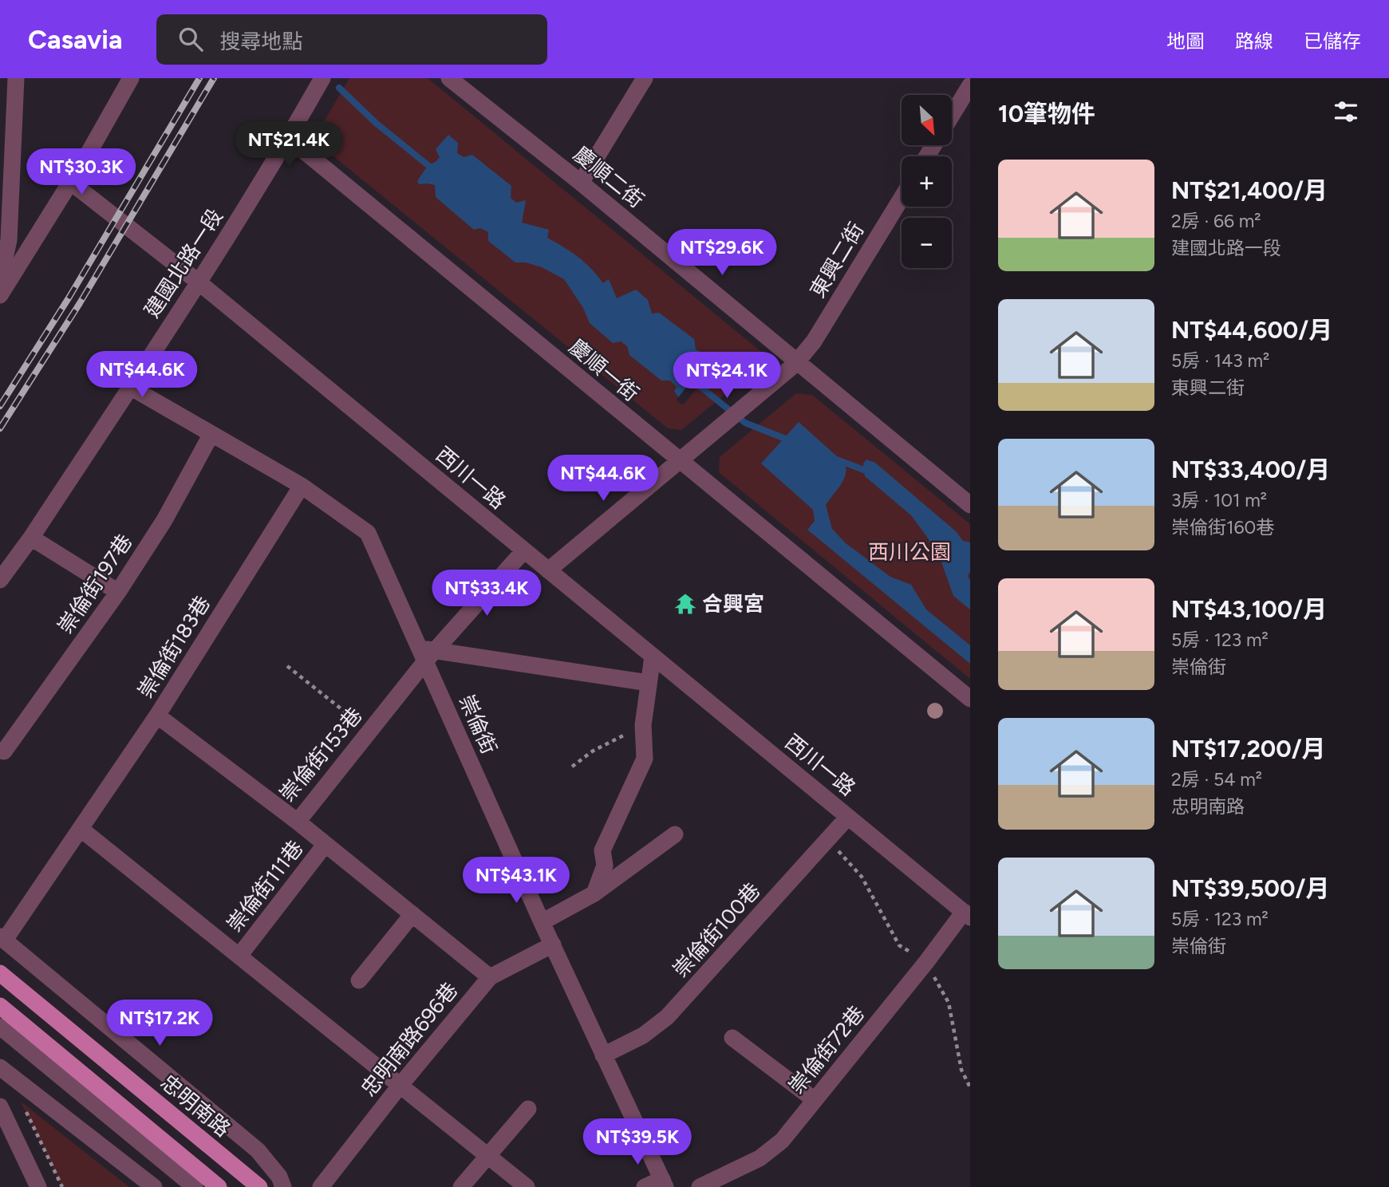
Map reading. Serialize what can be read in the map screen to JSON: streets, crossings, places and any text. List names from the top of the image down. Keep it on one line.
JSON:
{"streets":{"main road":["忠明南路"],"street":["慶順二街","東興二街","建國北路一段","慶順一街","西川一路","崇倫街197巷","崇倫街183巷","崇倫街","崇倫街153巷","崇倫街111巷","崇倫街100巷","忠明南路696巷","崇倫街72巷"]},"crossings":[["慶順二街","東興二街"],["東興二街","慶順一街"],["建國北路一段","慶順一街"],["建國北路一段","西川一路"],["建國北路一段","崇倫街"],["西川一路","崇倫街153巷"],["西川一路","崇倫街100巷"],["西川一路","崇倫街72巷"],["崇倫街197巷","崇倫街"],["崇倫街183巷","崇倫街"],["崇倫街183巷","崇倫街153巷"],["崇倫街","崇倫街153巷"],["崇倫街","崇倫街100巷"],["崇倫街","忠明南路696巷"],["崇倫街153巷","崇倫街111巷"],["崇倫街111巷","忠明南路696巷"]],"parks":["西川公園"],"places":{"temple":["合興宮"]},"north":"bottom right","page":{"header":"Casavia","search":"搜尋地點","nav":["地圖","路線","已儲存"],"heading":"10筆物件","map_buttons":["+","−"],"price":["NT$21.4K","NT$30.3K","NT$29.6K","NT$44.6K","NT$24.1K","NT$44.6K","NT$33.4K","NT$43.1K","NT$17.2K","NT$39.5K"],"list":[{"name":"NT$21,400/月","note":"2房 · 66 m² · 建國北路一段"},{"name":"NT$44,600/月","note":"5房 · 143 m² · 東興二街"},{"name":"NT$33,400/月","note":"3房 · 101 m² · 崇倫街160巷"},{"name":"NT$43,100/月","note":"5房 · 123 m² · 崇倫街"},{"name":"NT$17,200/月","note":"2房 · 54 m² · 忠明南路"},{"name":"NT$39,500/月","note":"5房 · 123 m² · 崇倫街"}]}}
